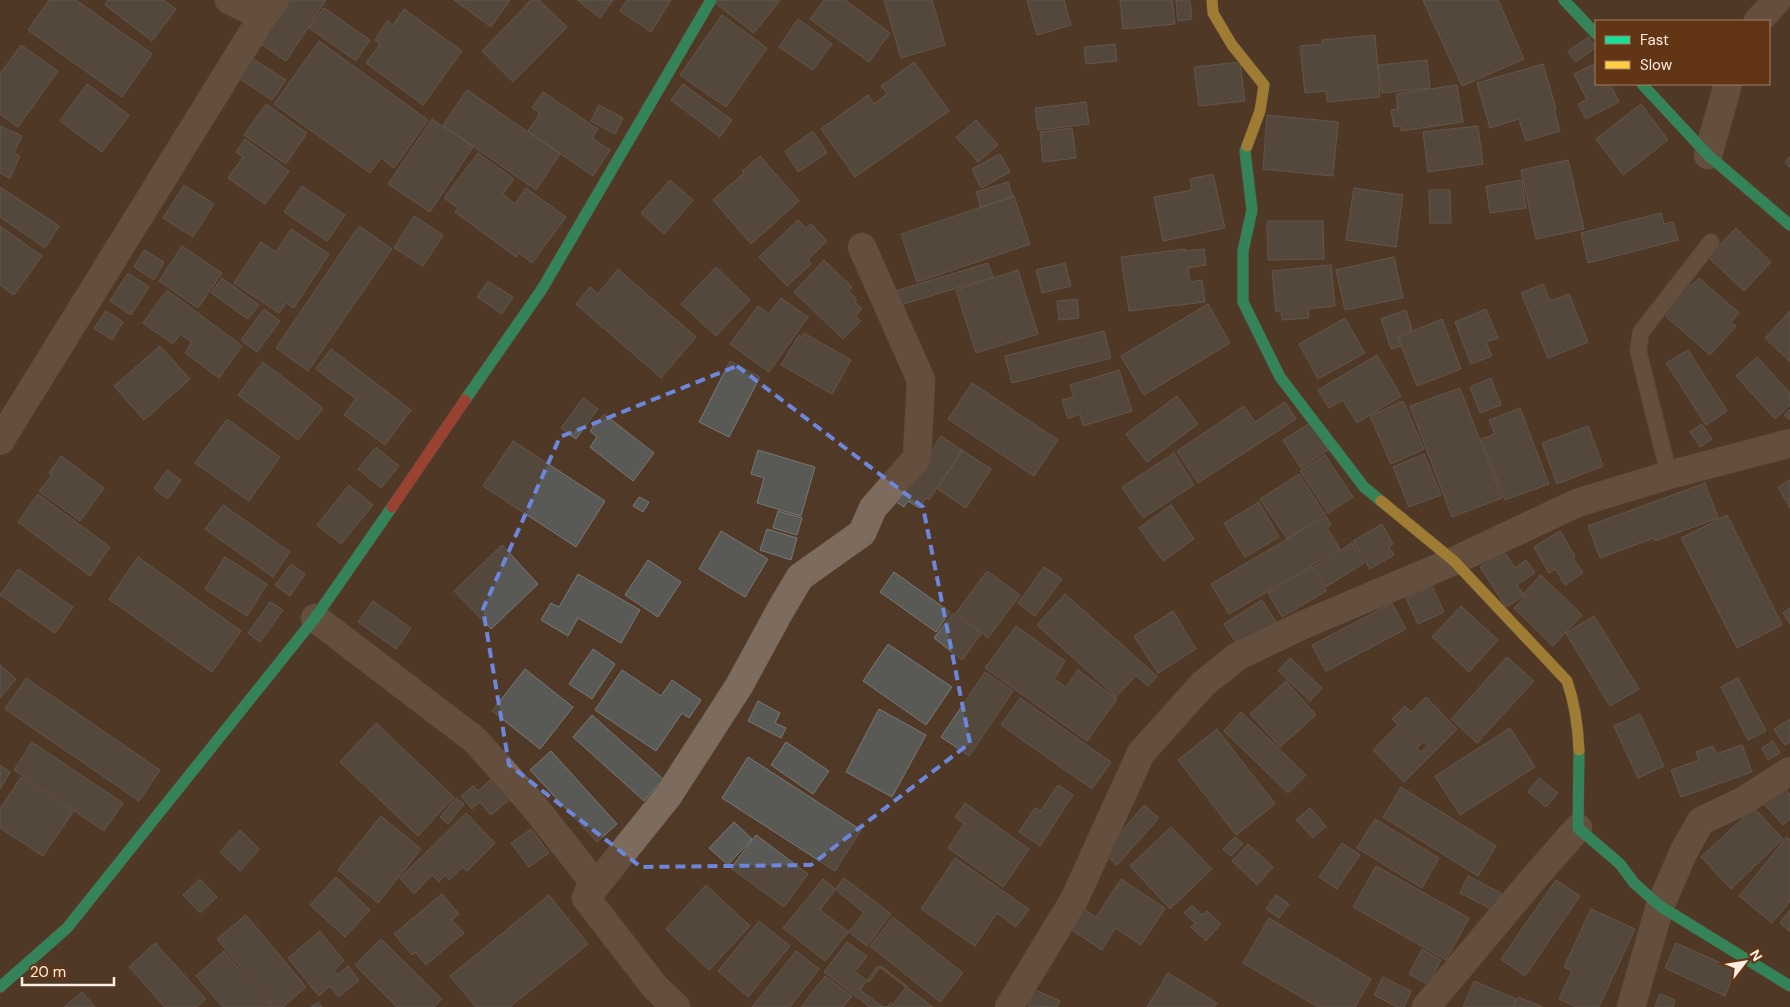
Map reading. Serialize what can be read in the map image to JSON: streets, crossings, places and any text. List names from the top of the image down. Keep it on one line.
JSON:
{"legend":["Fast","Slow"],"scale_bar":"20 m","north":"top right"}
